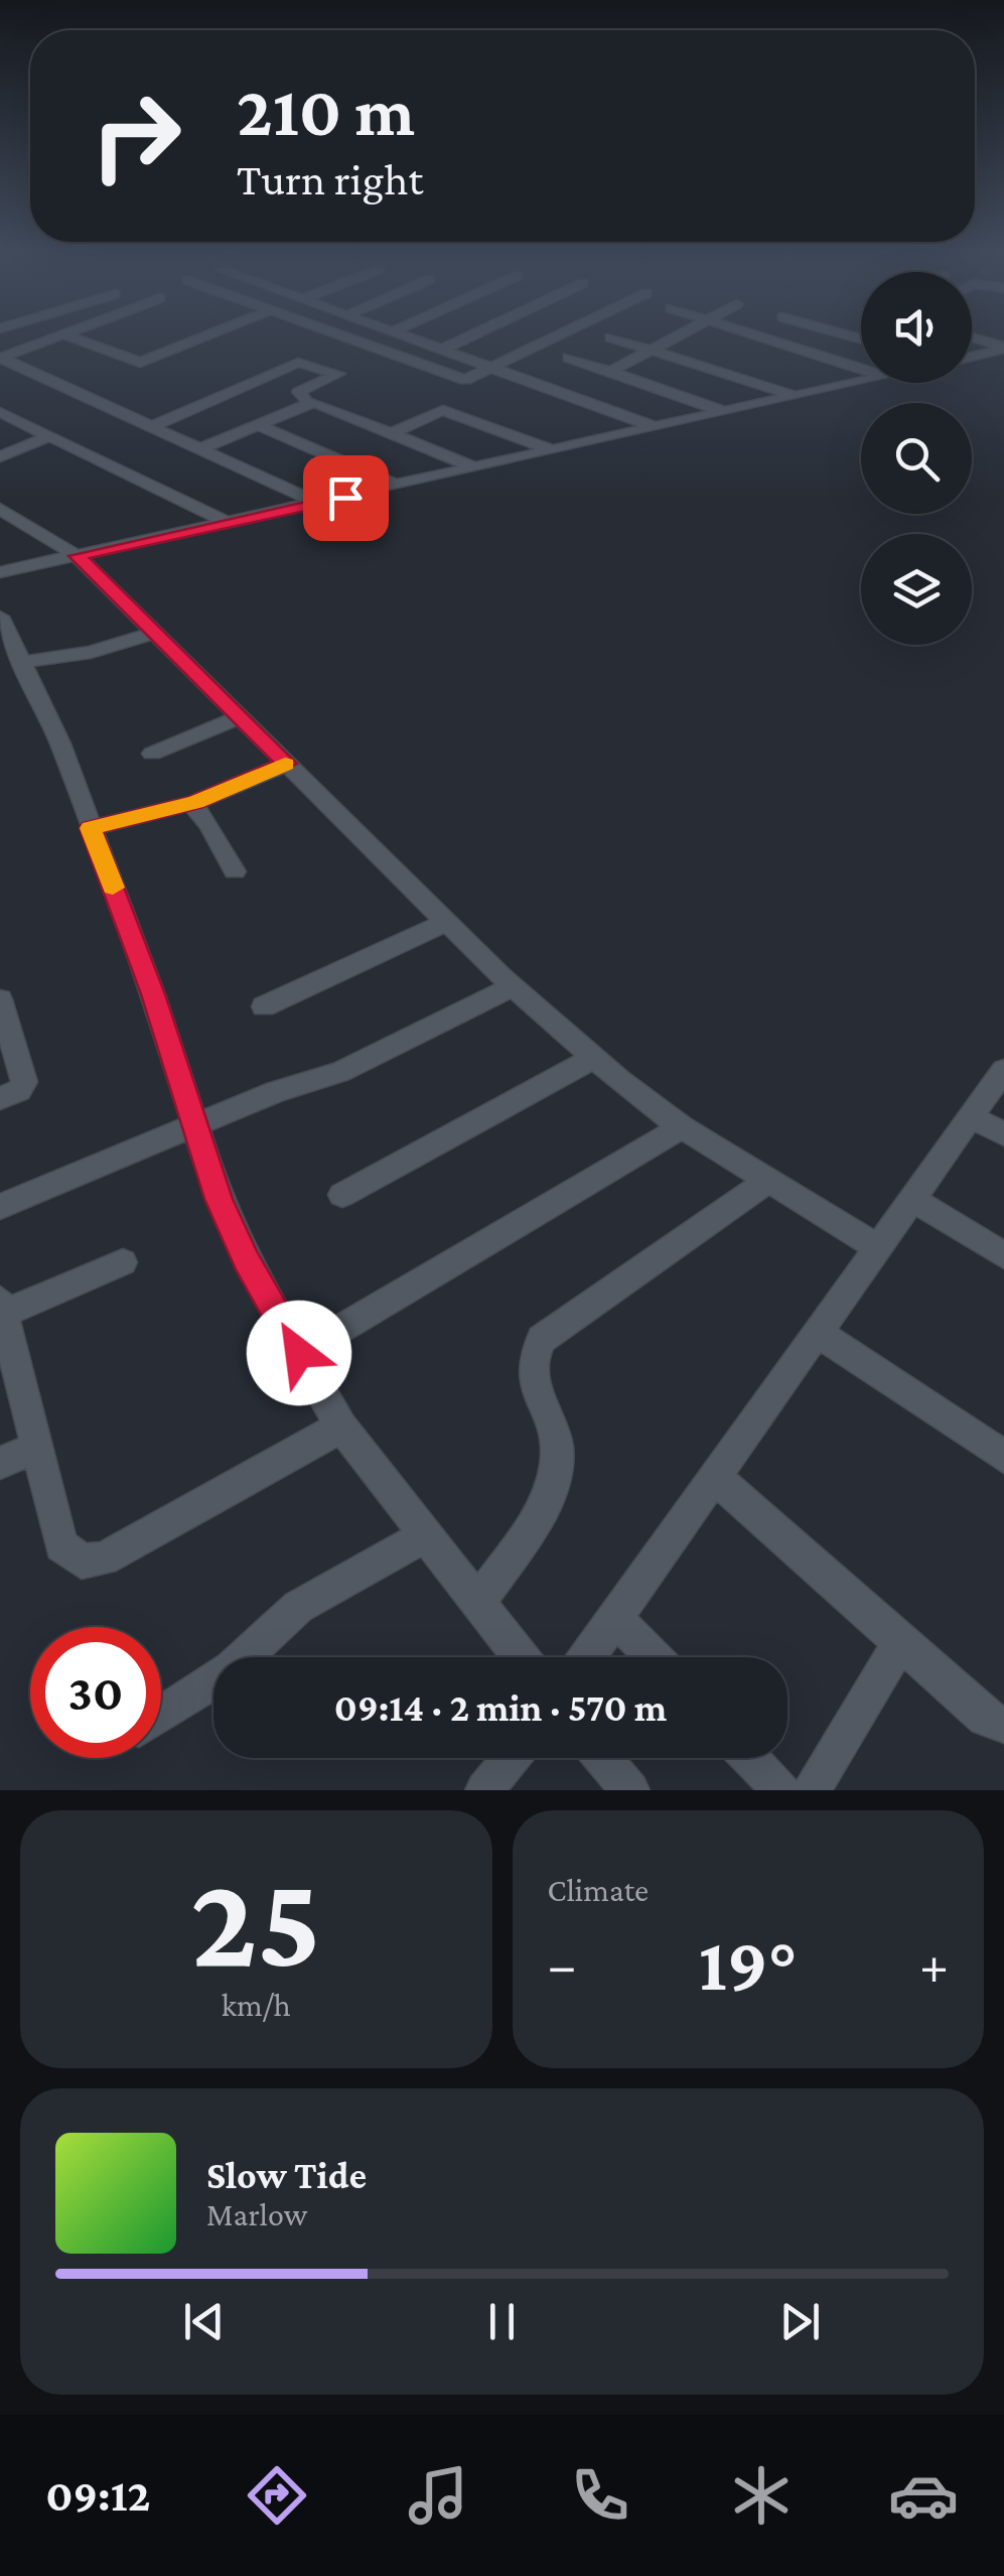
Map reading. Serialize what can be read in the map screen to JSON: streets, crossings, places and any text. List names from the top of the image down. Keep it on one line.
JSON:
{"page":{"turn":["210 m","Turn right"],"limit":"30","trip":"09:14 · 2 min · 570 m","tile":[["25","km/h"],"Climate"],"heat":["−","19°","+"],"song":["Slow Tide","Marlow"],"tabs":"09:12"}}
